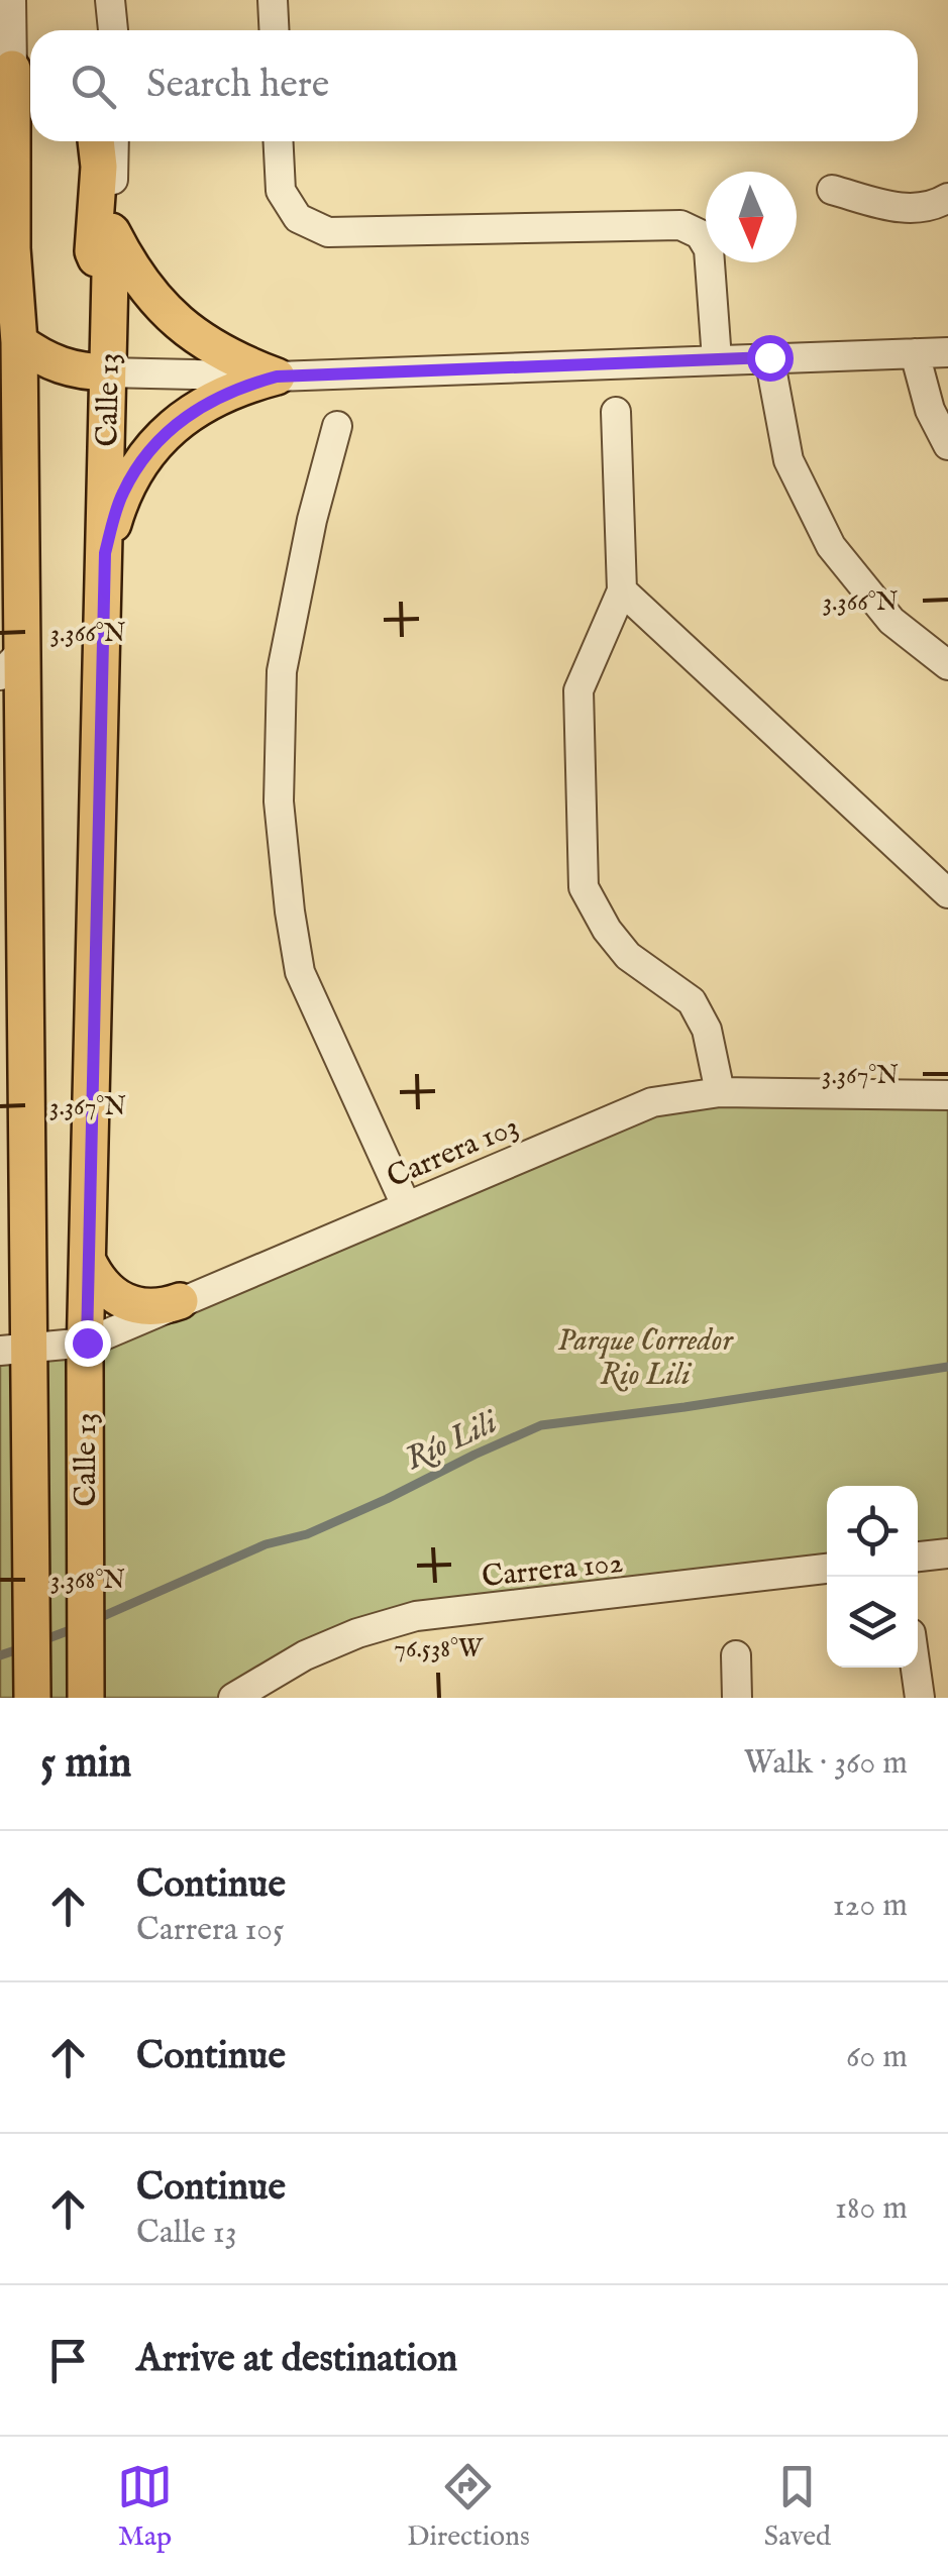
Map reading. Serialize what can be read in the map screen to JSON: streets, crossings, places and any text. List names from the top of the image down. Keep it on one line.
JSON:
{"streets":{"main road":["Calle 13"],"street":["Carrera 103","Carrera 102"]},"crossings":[["Calle 13","Carrera 103"]],"water":["Río Lili"],"parks":["Parque Corredor Rio Lili"],"north":"bottom","page":{"search":"Search here","heading":["5 min","Walk · 360 m"],"list":[["Continue","Carrera 105","120 m"],["Continue","60 m"],["Continue","Calle 13","180 m"],"Arrive at destination"],"nav":["Map","Directions","Saved"]},"coordinates":["3.366°N","3.367°N","3.368°N","76.538°W"]}
